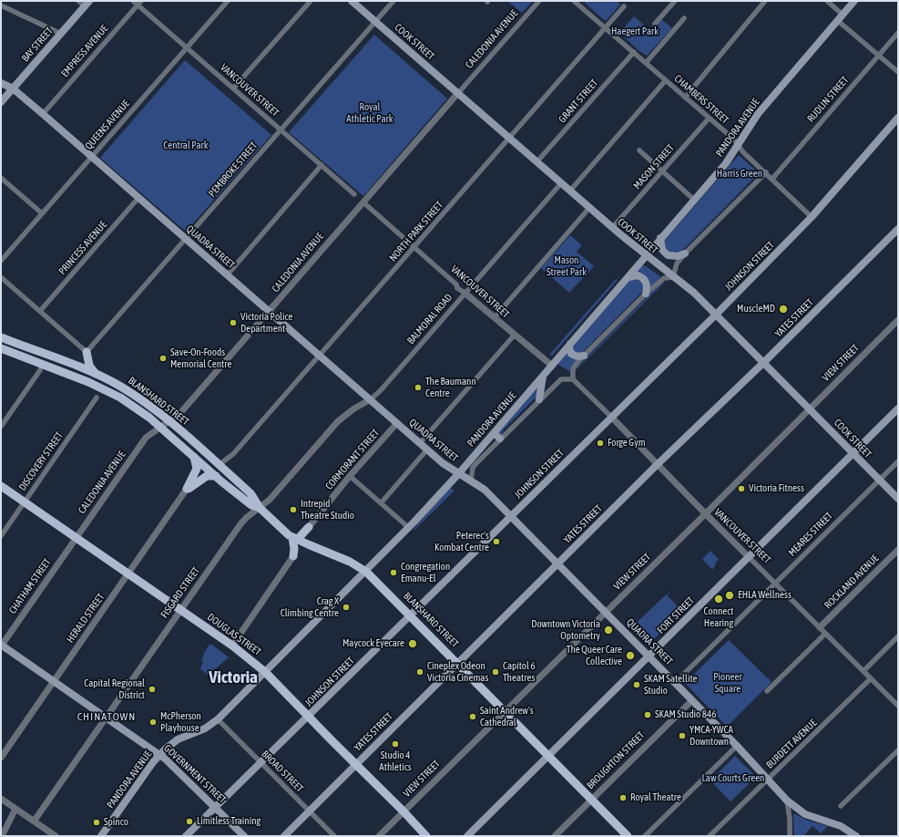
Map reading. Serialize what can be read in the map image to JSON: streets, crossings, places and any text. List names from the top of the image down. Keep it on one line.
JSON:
{"streets":{"main road":["COOK STREET","BAY STREET","PANDORA AVENUE","QUADRA STREET","JOHNSON STREET","YATES STREET","BLANSHARD STREET","FORT STREET","DOUGLAS STREET","GOVERNMENT STREET"],"street":["CALEDONIA AVENUE","EMPRESS AVENUE","VANCOUVER STREET","CHAMBERS STREET","RUDLIN STREET","GRANT STREET","QUEENS AVENUE","MASON STREET","PEMBROKE STREET","NORTH PARK STREET","PRINCESS AVENUE","BALMORAL ROAD","VIEW STREET","CORMORANT STREET","DISCOVERY STREET","MEARES STREET","ROCKLAND AVENUE","CHATHAM STREET","FISGARD STREET","HERALD STREET","BURDETT AVENUE","BROUGHTON STREET","BROAD STREET"]},"crossings":[["CALEDONIA AVENUE","COOK STREET"],["CALEDONIA AVENUE","VANCOUVER STREET"],["CALEDONIA AVENUE","QUADRA STREET"],["CALEDONIA AVENUE","BLANSHARD STREET"],["CALEDONIA AVENUE","CHATHAM STREET"],["CALEDONIA AVENUE","DOUGLAS STREET"],["COOK STREET","GRANT STREET"],["COOK STREET","PANDORA AVENUE"],["COOK STREET","MASON STREET"],["COOK STREET","PEMBROKE STREET"],["COOK STREET","NORTH PARK STREET"],["COOK STREET","JOHNSON STREET"],["COOK STREET","YATES STREET"],["COOK STREET","BALMORAL ROAD"],["COOK STREET","VIEW STREET"],["COOK STREET","MEARES STREET"],["COOK STREET","FORT STREET"],["BAY STREET","QUADRA STREET"],["EMPRESS AVENUE","VANCOUVER STREET"],["EMPRESS AVENUE","QUADRA STREET"],["VANCOUVER STREET","QUEENS AVENUE"],["VANCOUVER STREET","PANDORA AVENUE"],["VANCOUVER STREET","PEMBROKE STREET"],["VANCOUVER STREET","NORTH PARK STREET"],["VANCOUVER STREET","JOHNSON STREET"],["VANCOUVER STREET","YATES STREET"],["VANCOUVER STREET","BALMORAL ROAD"],["VANCOUVER STREET","VIEW STREET"],["VANCOUVER STREET","MEARES STREET"],["VANCOUVER STREET","ROCKLAND AVENUE"],["VANCOUVER STREET","FORT STREET"],["VANCOUVER STREET","BURDETT AVENUE"],["CHAMBERS STREET","RUDLIN STREET"],["CHAMBERS STREET","GRANT STREET"],["CHAMBERS STREET","PANDORA AVENUE"],["CHAMBERS STREET","MASON STREET"],["CHAMBERS STREET","NORTH PARK STREET"],["CHAMBERS STREET","JOHNSON STREET"],["QUEENS AVENUE","QUADRA STREET"],["PANDORA AVENUE","QUADRA STREET"],["PANDORA AVENUE","BLANSHARD STREET"],["PANDORA AVENUE","DOUGLAS STREET"],["PANDORA AVENUE","BROAD STREET"],["PANDORA AVENUE","GOVERNMENT STREET"],["PEMBROKE STREET","QUADRA STREET"],["NORTH PARK STREET","QUADRA STREET"],["NORTH PARK STREET","BLANSHARD STREET"],["QUADRA STREET","PRINCESS AVENUE"],["QUADRA STREET","JOHNSON STREET"],["QUADRA STREET","YATES STREET"],["QUADRA STREET","BALMORAL ROAD"],["QUADRA STREET","VIEW STREET"],["QUADRA STREET","CORMORANT STREET"],["QUADRA STREET","MEARES STREET"],["QUADRA STREET","FISGARD STREET"],["QUADRA STREET","FORT STREET"],["QUADRA STREET","BURDETT AVENUE"],["QUADRA STREET","BROUGHTON STREET"],["JOHNSON STREET","BLANSHARD STREET"],["JOHNSON STREET","DOUGLAS STREET"],["JOHNSON STREET","BROAD STREET"],["JOHNSON STREET","GOVERNMENT STREET"],["YATES STREET","BLANSHARD STREET"],["YATES STREET","DOUGLAS STREET"],["YATES STREET","BROAD STREET"],["BALMORAL ROAD","FISGARD STREET"],["VIEW STREET","BLANSHARD STREET"],["VIEW STREET","DOUGLAS STREET"],["BLANSHARD STREET","FISGARD STREET"],["BLANSHARD STREET","FORT STREET"],["BLANSHARD STREET","BROUGHTON STREET"],["DISCOVERY STREET","DOUGLAS STREET"],["CHATHAM STREET","DOUGLAS STREET"],["CHATHAM STREET","GOVERNMENT STREET"],["FISGARD STREET","DOUGLAS STREET"],["FISGARD STREET","GOVERNMENT STREET"],["HERALD STREET","DOUGLAS STREET"],["HERALD STREET","GOVERNMENT STREET"]],"districts":["Victoria","CHINATOWN"],"parks":["Haegert Park","Royal Athletic Park","Central Park","Harris Green","Mason Street Park","Pioneer Square","Law Courts Green"],"places":["MuscleMD","Victoria Police Department","Save-On-Foods Memorial Centre","The Baumann Centre","Forge Gym","Victoria Fitness","Intrepid Theatre Studio","Peterec's Kombat Centre","Congregation Emanu-El","EHLA Wellness","Connect Hearing","Crag X Climbing Centre","Downtown Victoria Optometry","Maycock Eyecare","The Queer Care Collective","Cineplex Odeon Victoria Cinemas","Capitol 6 Theatres","SKAM Satellite Studio","Capital Regional District","SKAM Studio 846","Saint Andrew's Cathedral","McPherson Playhouse","YMCA-YWCA Downtown","Studio 4 Athletics","Royal Theatre","Limitless Training","Spinco"]}
